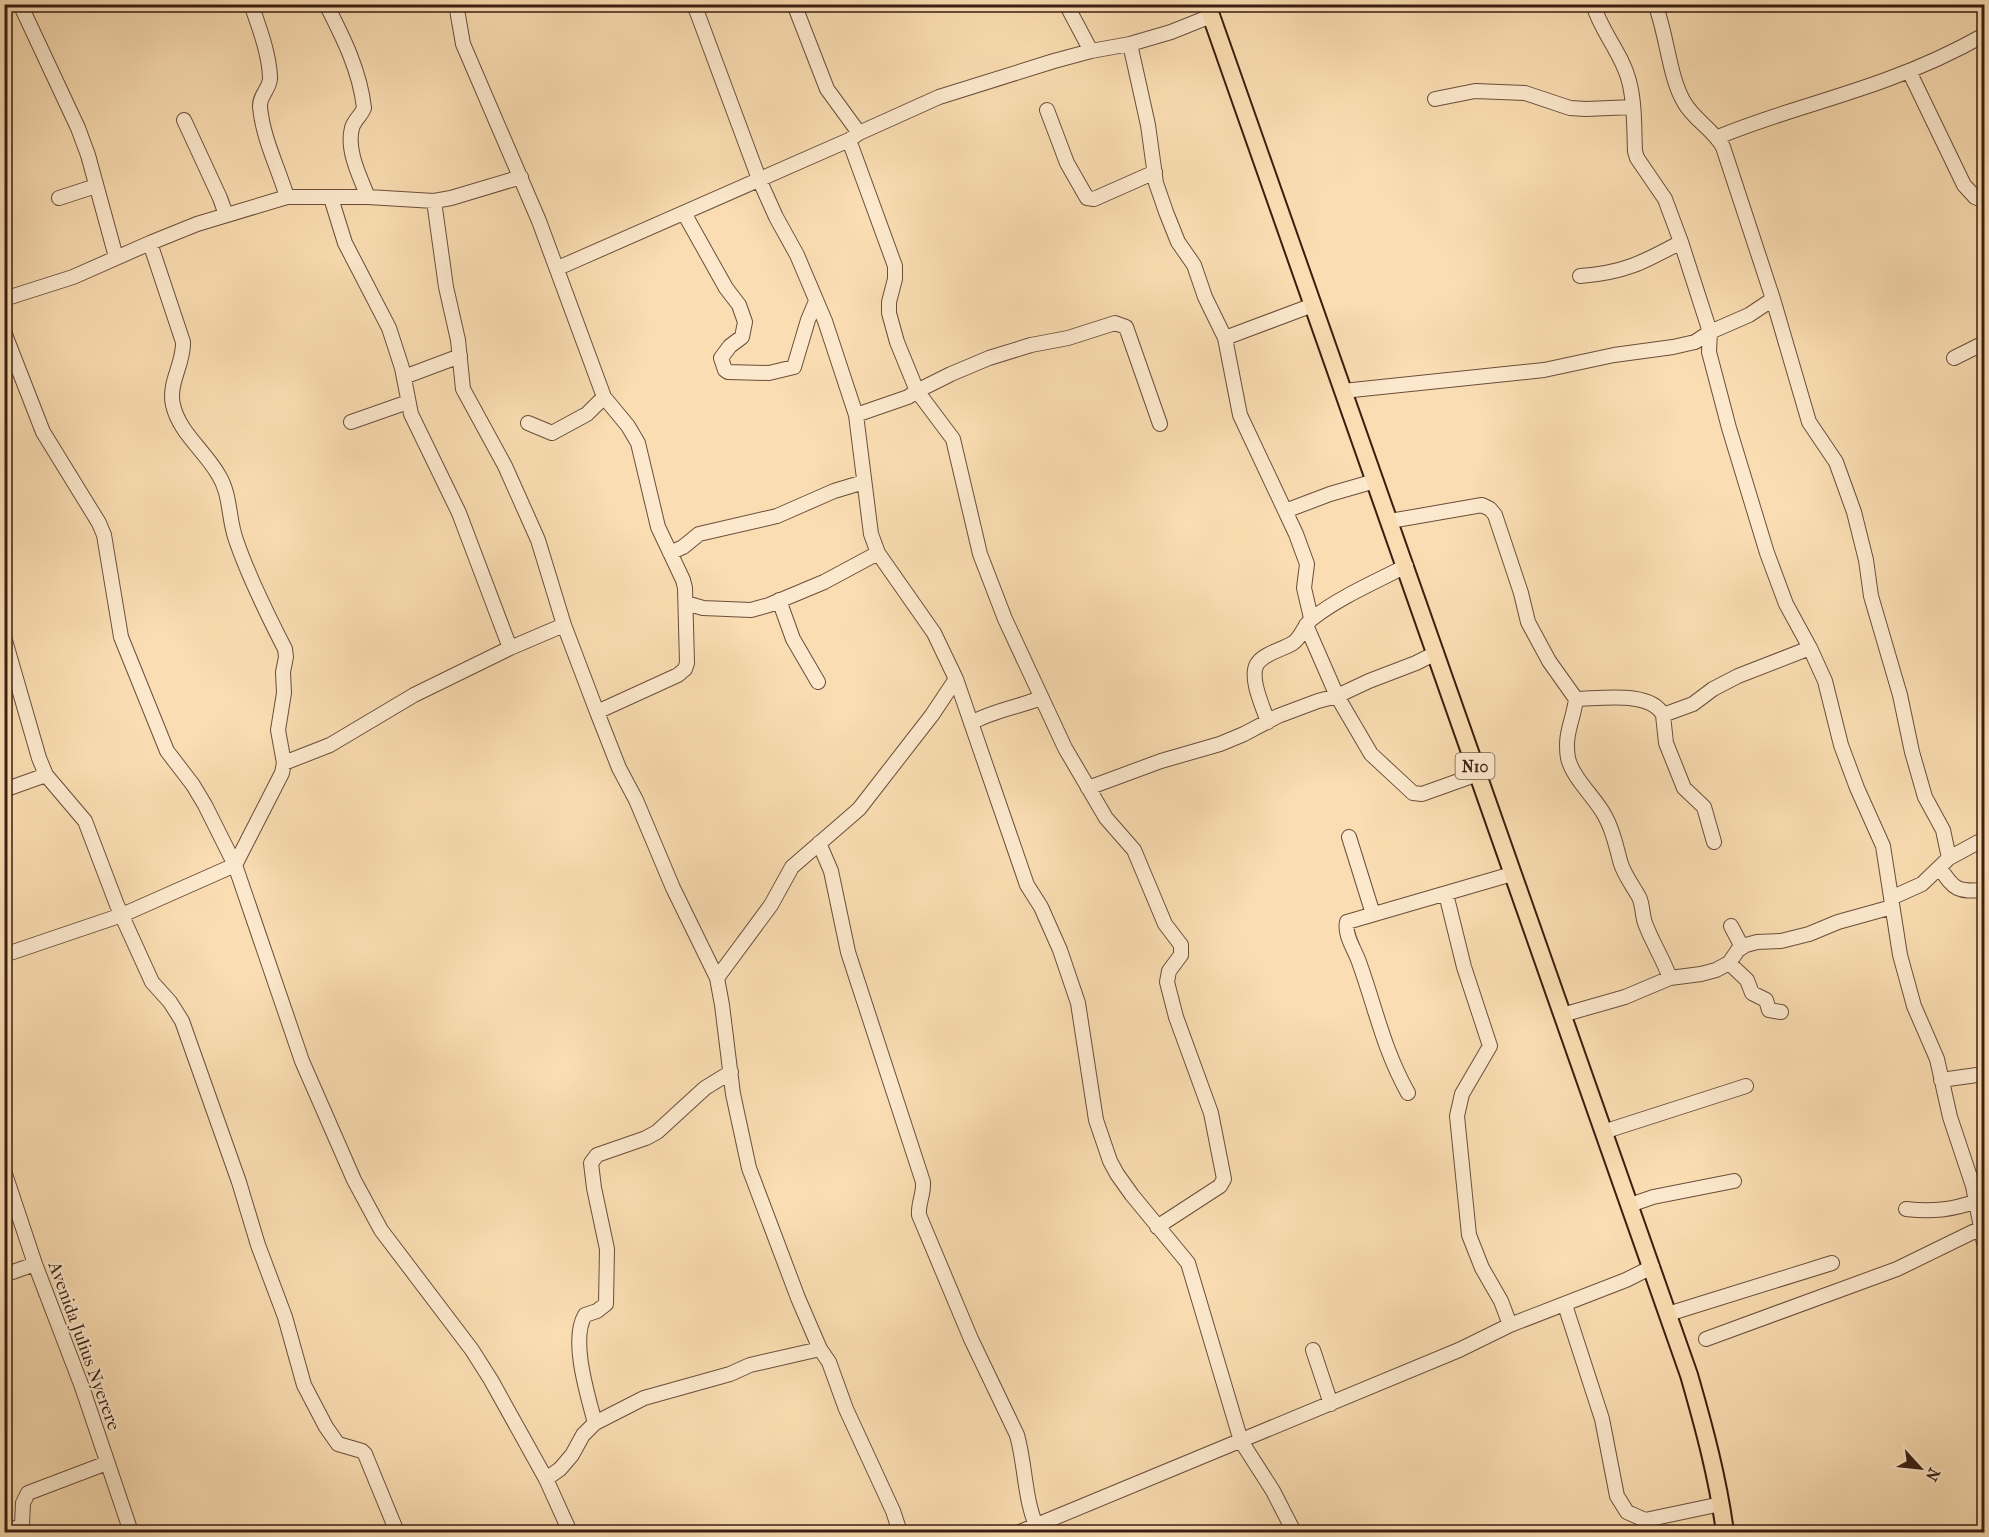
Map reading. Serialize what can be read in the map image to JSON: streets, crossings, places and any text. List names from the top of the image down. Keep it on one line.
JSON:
{"streets":{"main road":["N10"],"street":["Avenida Julius Nyerere"]},"north":"bottom right"}
